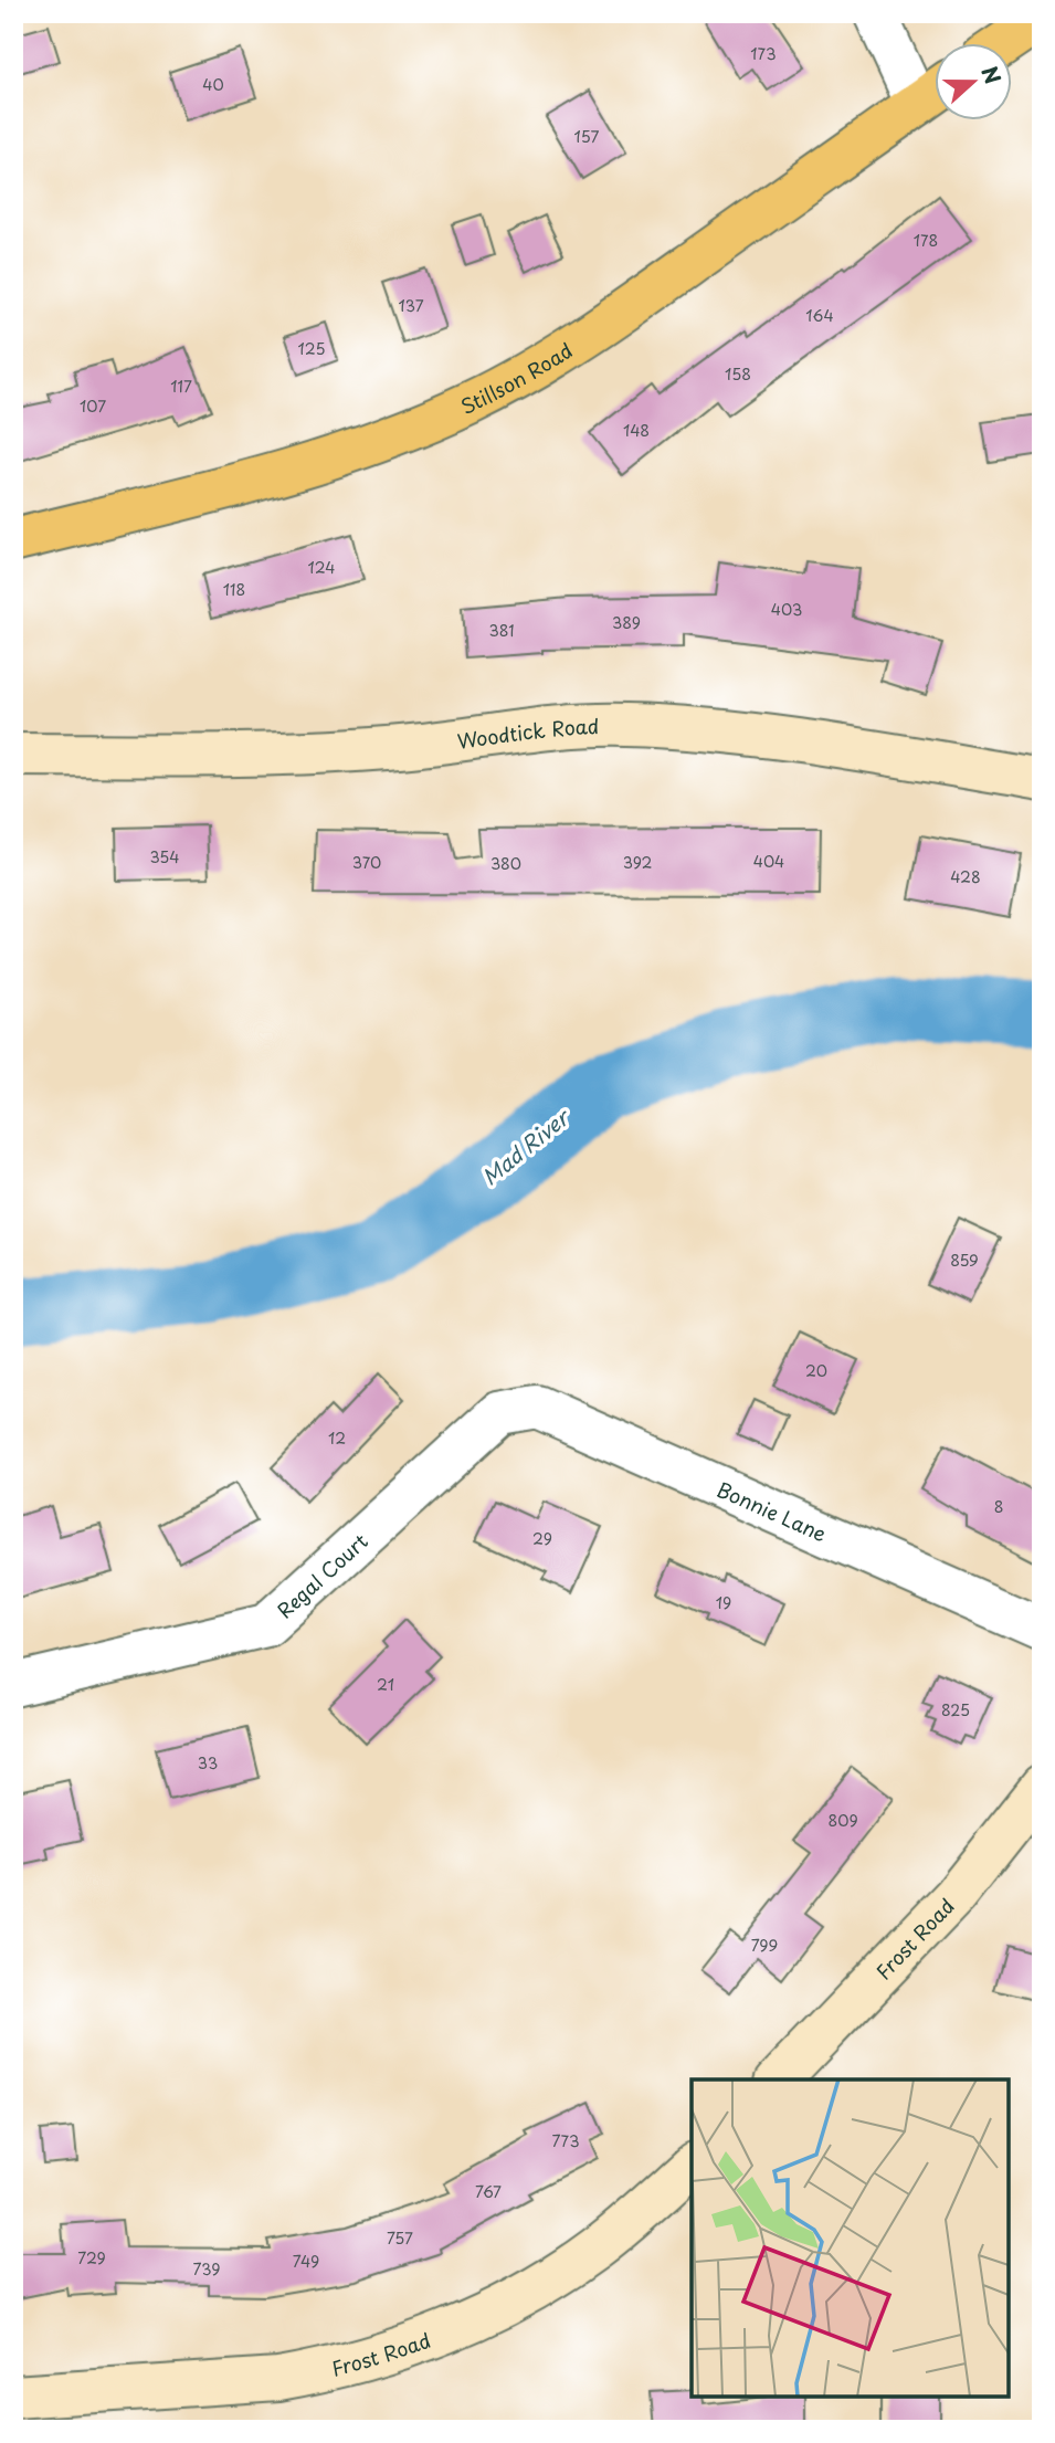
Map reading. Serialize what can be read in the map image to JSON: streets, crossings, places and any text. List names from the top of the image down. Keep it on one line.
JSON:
{"streets":{"main road":["Stillson Road","Woodtick Road","Frost Road"],"street":["Bonnie Lane","Regal Court"]},"crossings":[["Bonnie Lane","Regal Court"]],"water":["Mad River"],"house_numbers":["173","40","157","178","137","164","125","158","117","107","148","124","118","403","389","381","354","404","370","392","380","428","859","20","12","8","29","19","21","825","33","809","799","773","767","757","729","749","739"],"north":"right"}
